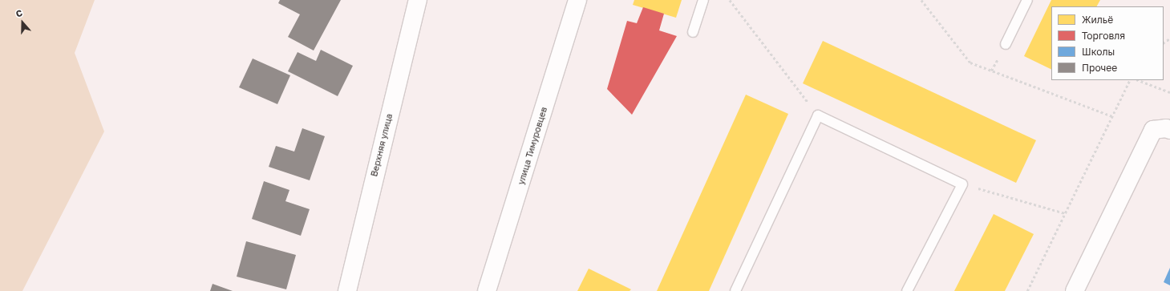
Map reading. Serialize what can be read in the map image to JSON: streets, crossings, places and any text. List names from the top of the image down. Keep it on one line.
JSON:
{"streets":{"street":["Верхняя улица","улица Тимуровцев"]},"legend":["Жильё","Торговля","Школы","Прочее"],"north":"top"}
